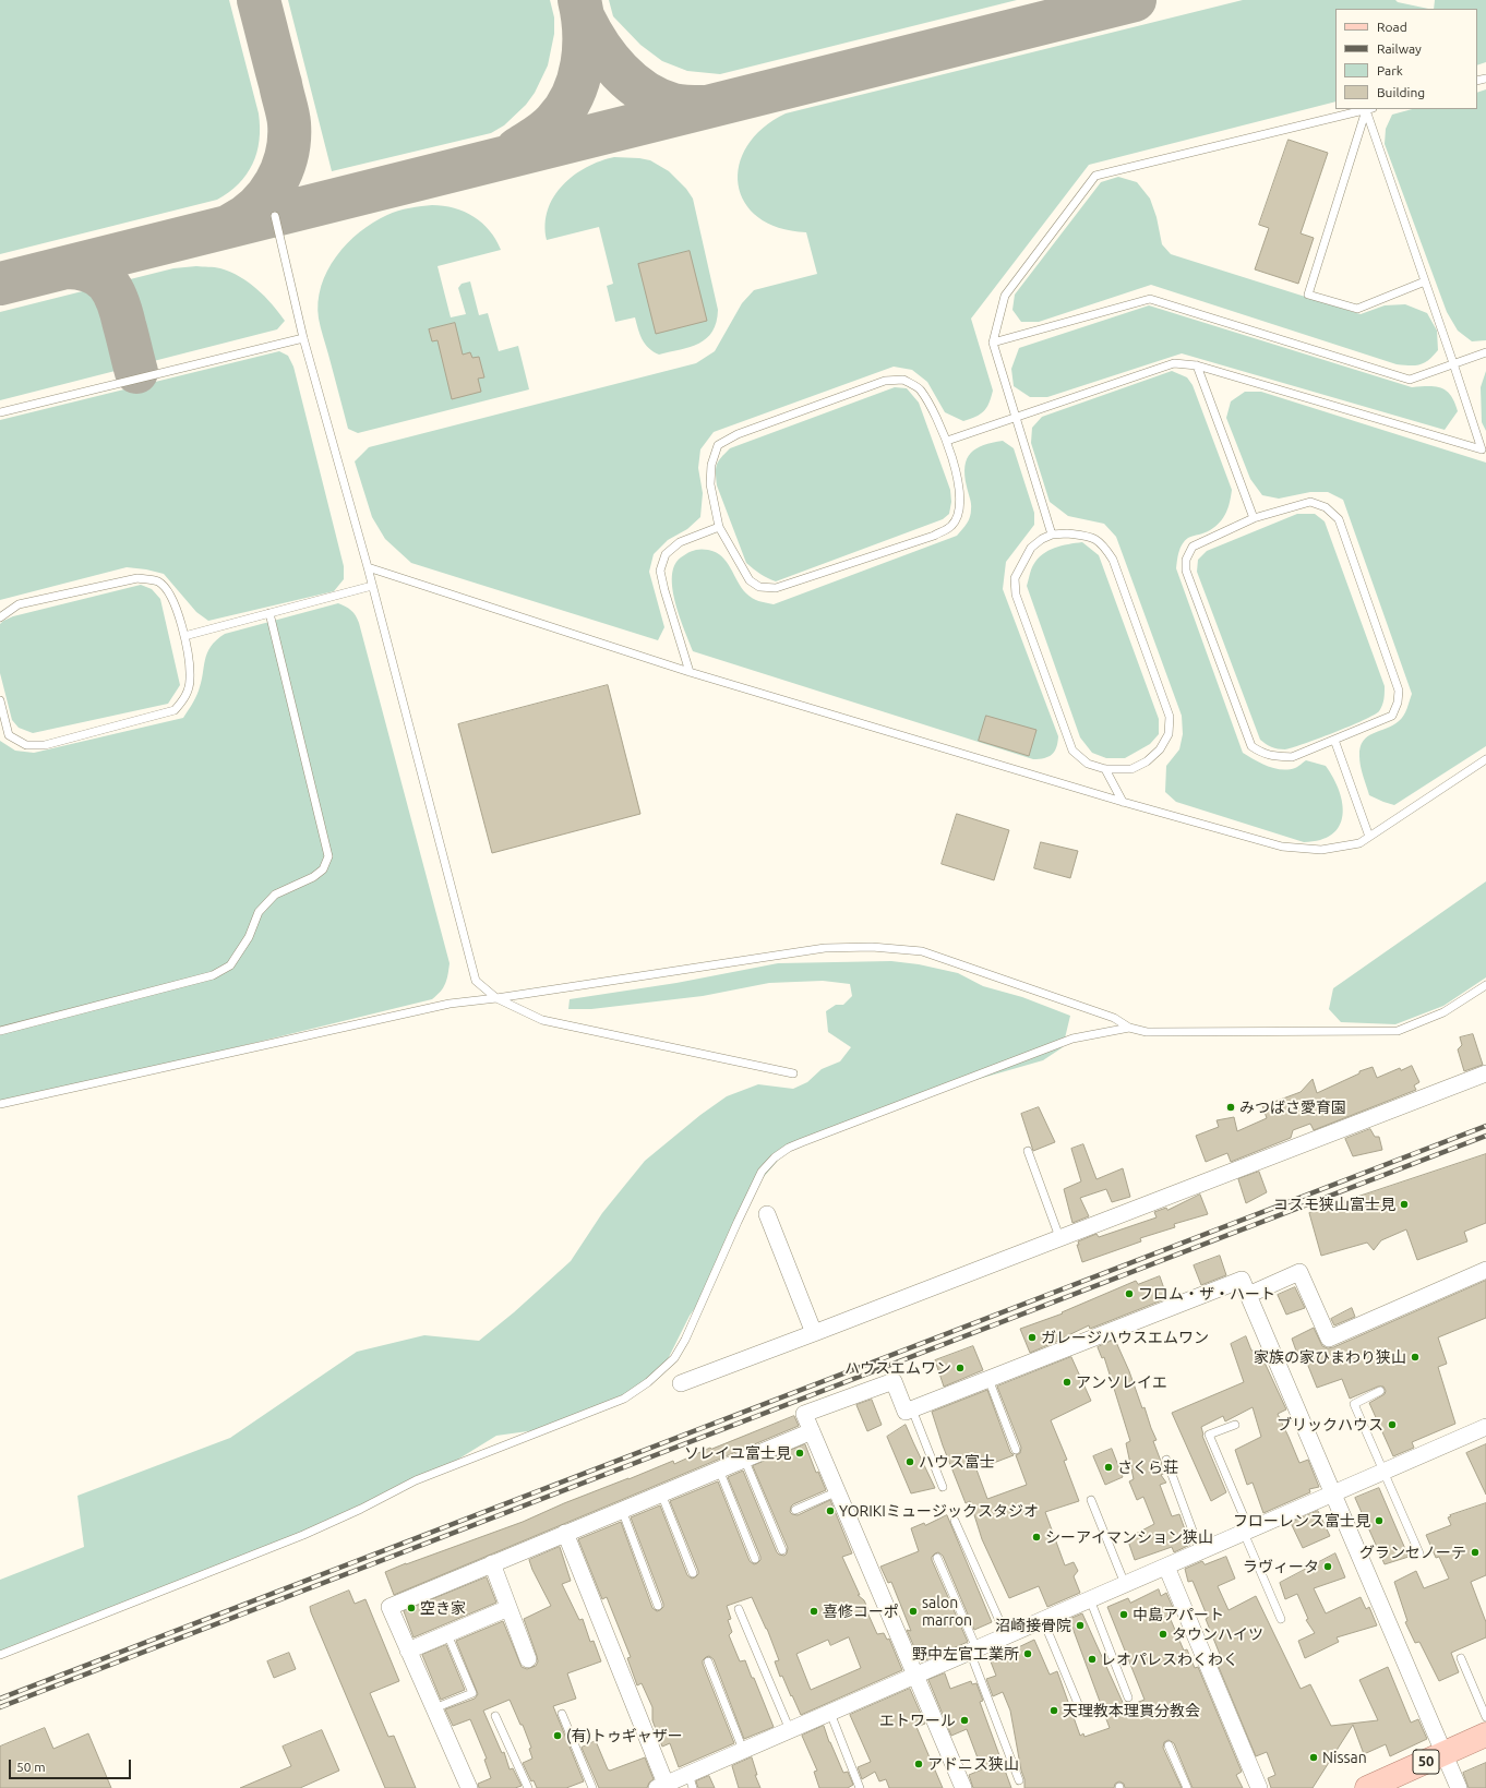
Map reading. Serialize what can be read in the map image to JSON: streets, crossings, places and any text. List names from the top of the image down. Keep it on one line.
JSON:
{"streets":{"main road":["50"]},"places":["みつばさ愛育園","コスモ狭山富士見","フロム・ザ・ハート","ガレージハウスエムワン","家族の家ひまわり狭山","ハウスエムワン","アンソレイエ","ブリックハウス","ソレイユ富士見","ハウス富士","さくら荘","YORIKIミュージックスタジオ","フローレンス富士見","シーアイマンション狭山","グランセノーテ","ラヴィータ","空き家","喜修コーポ","salon marron","中島アパート","沼崎接骨院","タウンハイツ","野中左官工業所","レオパレスわくわく","天理教本理貫分教会","エトワール","(有)トゥギャザー","Nissan","アドニス狭山"],"legend":["Road","Railway","Park","Building"],"scale_bar":"50 m"}
